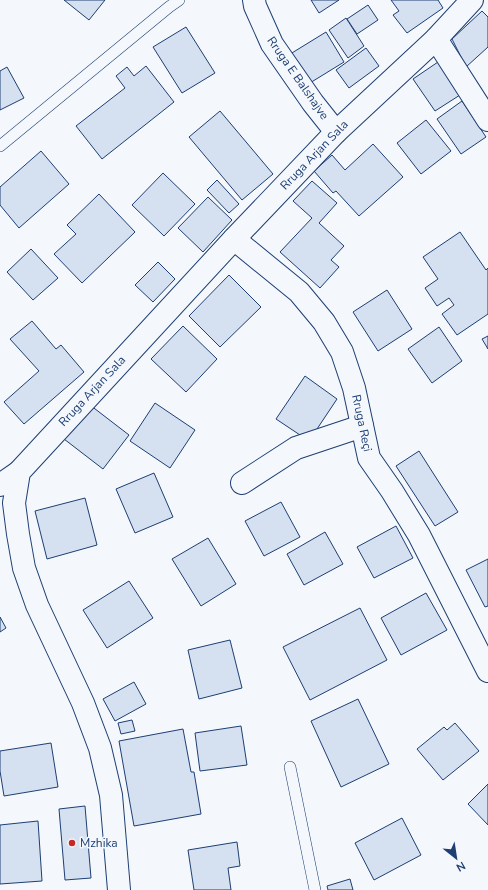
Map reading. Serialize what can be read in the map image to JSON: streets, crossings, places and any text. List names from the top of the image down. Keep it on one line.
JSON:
{"streets":{"street":["Rruga E Balshajve","Rruga Arjan Sala","Rruga Reçi"]},"crossings":[["Rruga E Balshajve","Rruga Arjan Sala"],["Rruga Arjan Sala","Rruga Reçi"]],"places":["Mzhika"],"north":"bottom right"}
